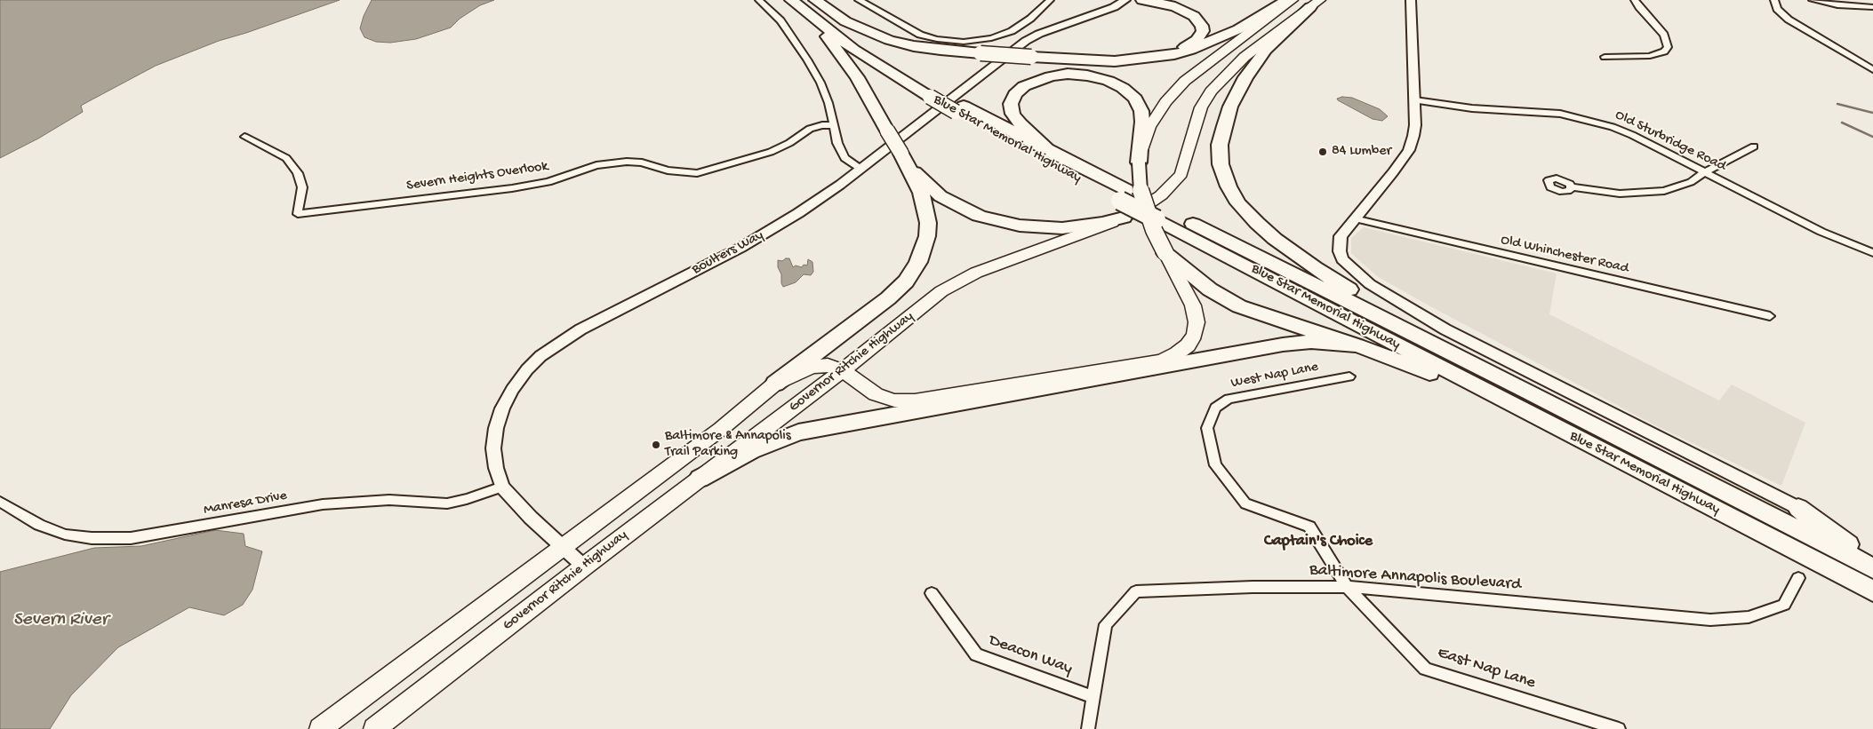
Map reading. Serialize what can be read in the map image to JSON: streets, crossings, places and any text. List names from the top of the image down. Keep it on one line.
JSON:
{"streets":{"highway":["Blue Star Memorial Highway"],"main road":["Governor Ritchie Highway"],"street":["Old Sturbridge Road","Severn Heights Overlook","Boulters Way","Old Whinchester Road","West Nap Lane","Manresa Drive","Baltimore Annapolis Boulevard","Deacon Way","East Nap Lane"]},"crossings":[["Boulters Way","Governor Ritchie Highway"],["Boulters Way","Manresa Drive"],["West Nap Lane","Baltimore Annapolis Boulevard"],["West Nap Lane","East Nap Lane"],["Baltimore Annapolis Boulevard","Deacon Way"],["Baltimore Annapolis Boulevard","East Nap Lane"]],"districts":["Captain's Choice"],"water":["Severn River"],"places":["84 Lumber","Baltimore & Annapolis Trail Parking"]}
